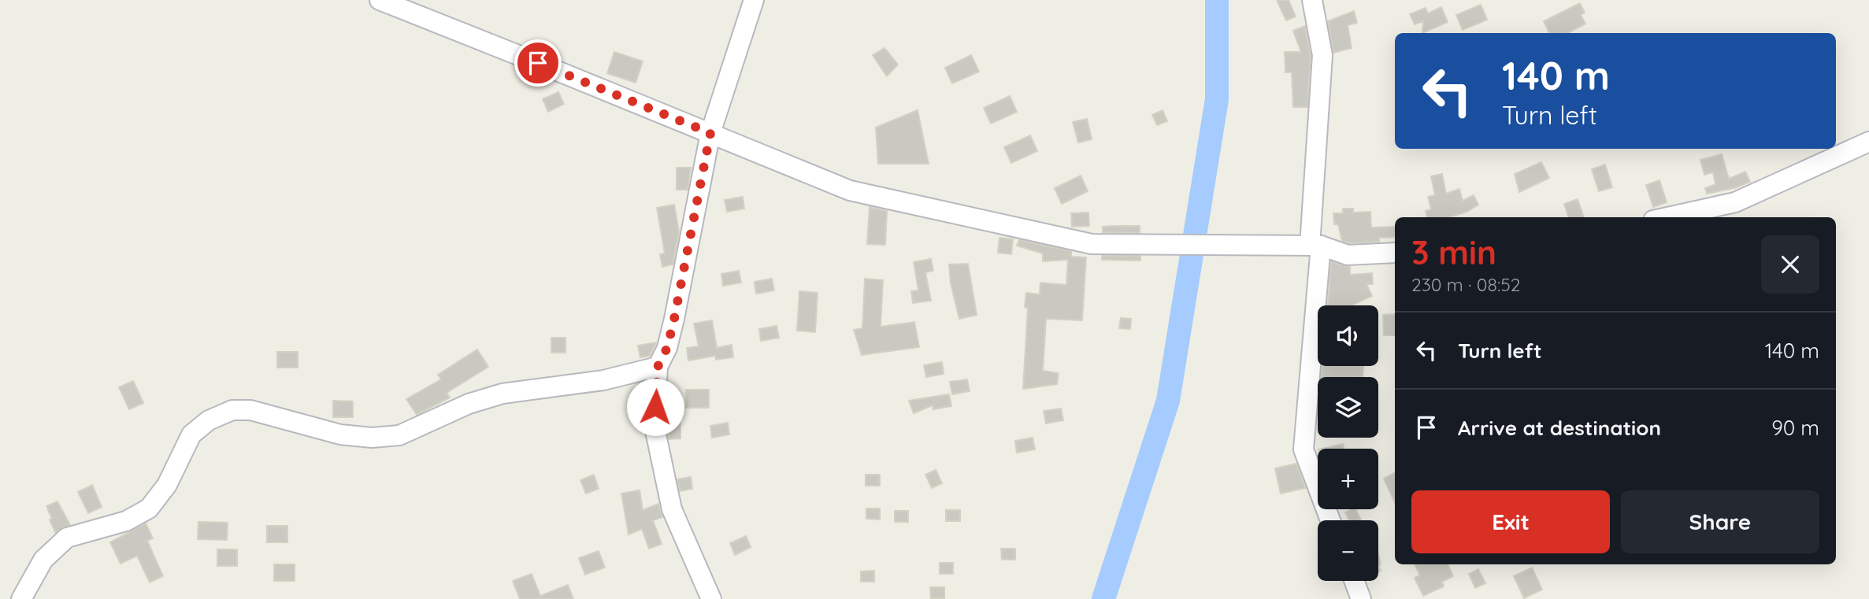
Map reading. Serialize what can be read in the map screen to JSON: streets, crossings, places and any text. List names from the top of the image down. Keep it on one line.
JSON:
{"page":{"turn":["140 m","Turn left"],"heading":["3 min","230 m · 08:52"],"map_buttons":["+","−"],"list":[{"name":"Turn left","value":"140 m"},{"name":"Arrive at destination","value":"90 m"}],"buttons":["Exit","Share"]}}
